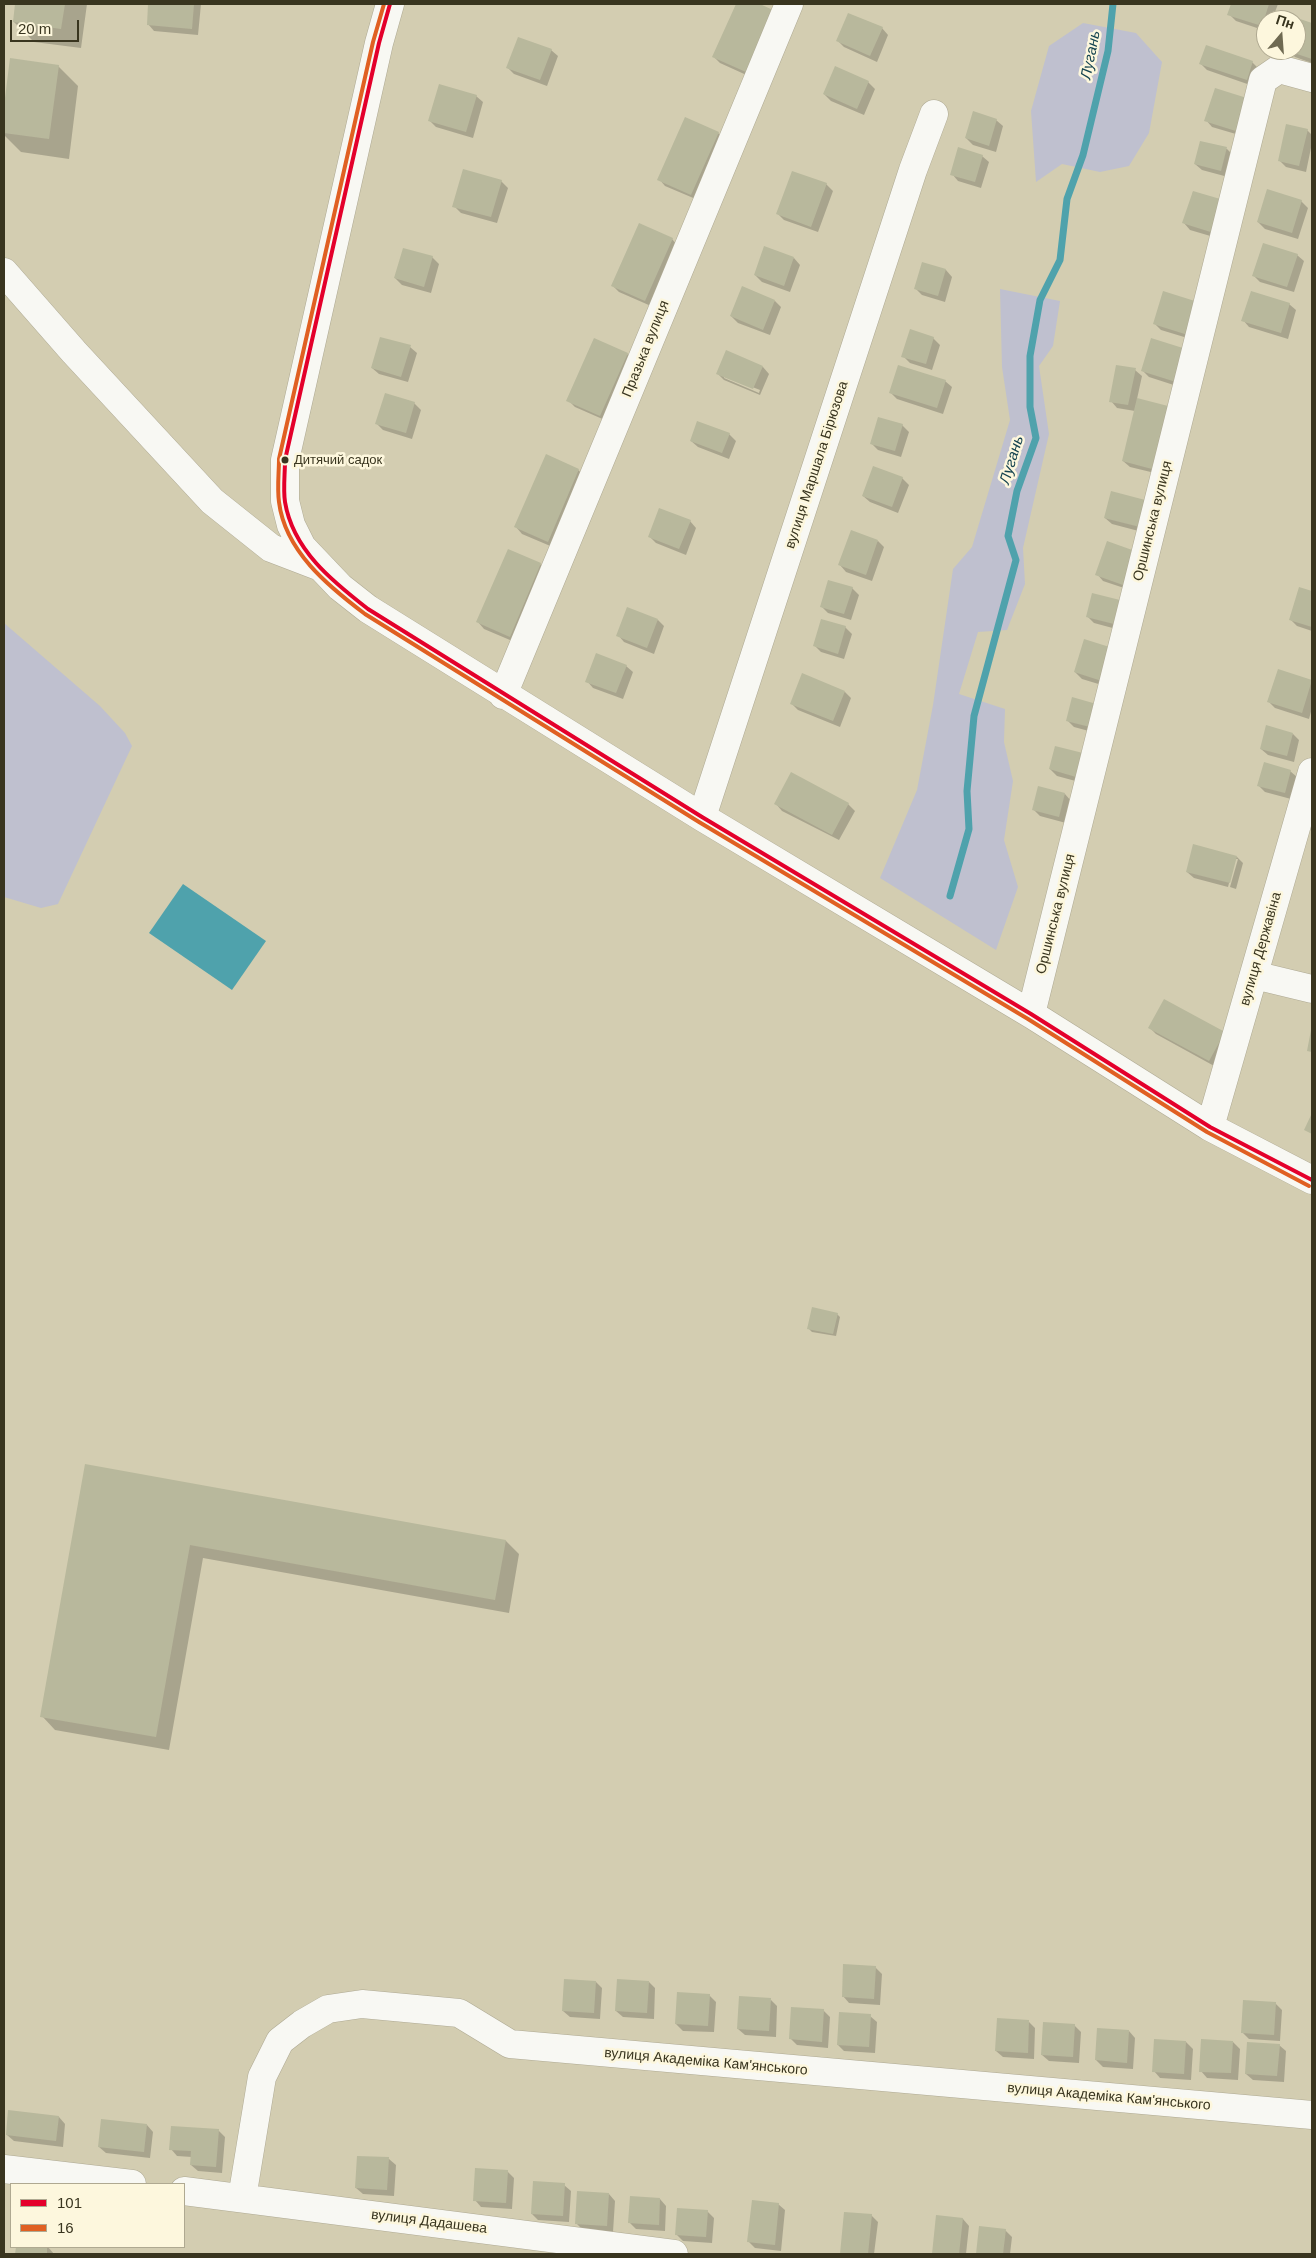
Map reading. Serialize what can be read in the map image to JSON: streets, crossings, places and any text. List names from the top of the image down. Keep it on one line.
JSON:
{"streets":{"street":["Празька вулиця","вулиця Маршала Бірюзова","Оршинська вулиця","вулиця Державіна","вулиця Академіка Кам'янського","вулиця Дадашева"]},"crossings":[["вулиця Академіка Кам'янського","вулиця Дадашева"]],"water":["Лугань"],"places":["Дитячий садок"],"lines":["transit line 101","transit line 16"],"legend":["101","16"],"scale_bar":"20 m","north":"top"}
